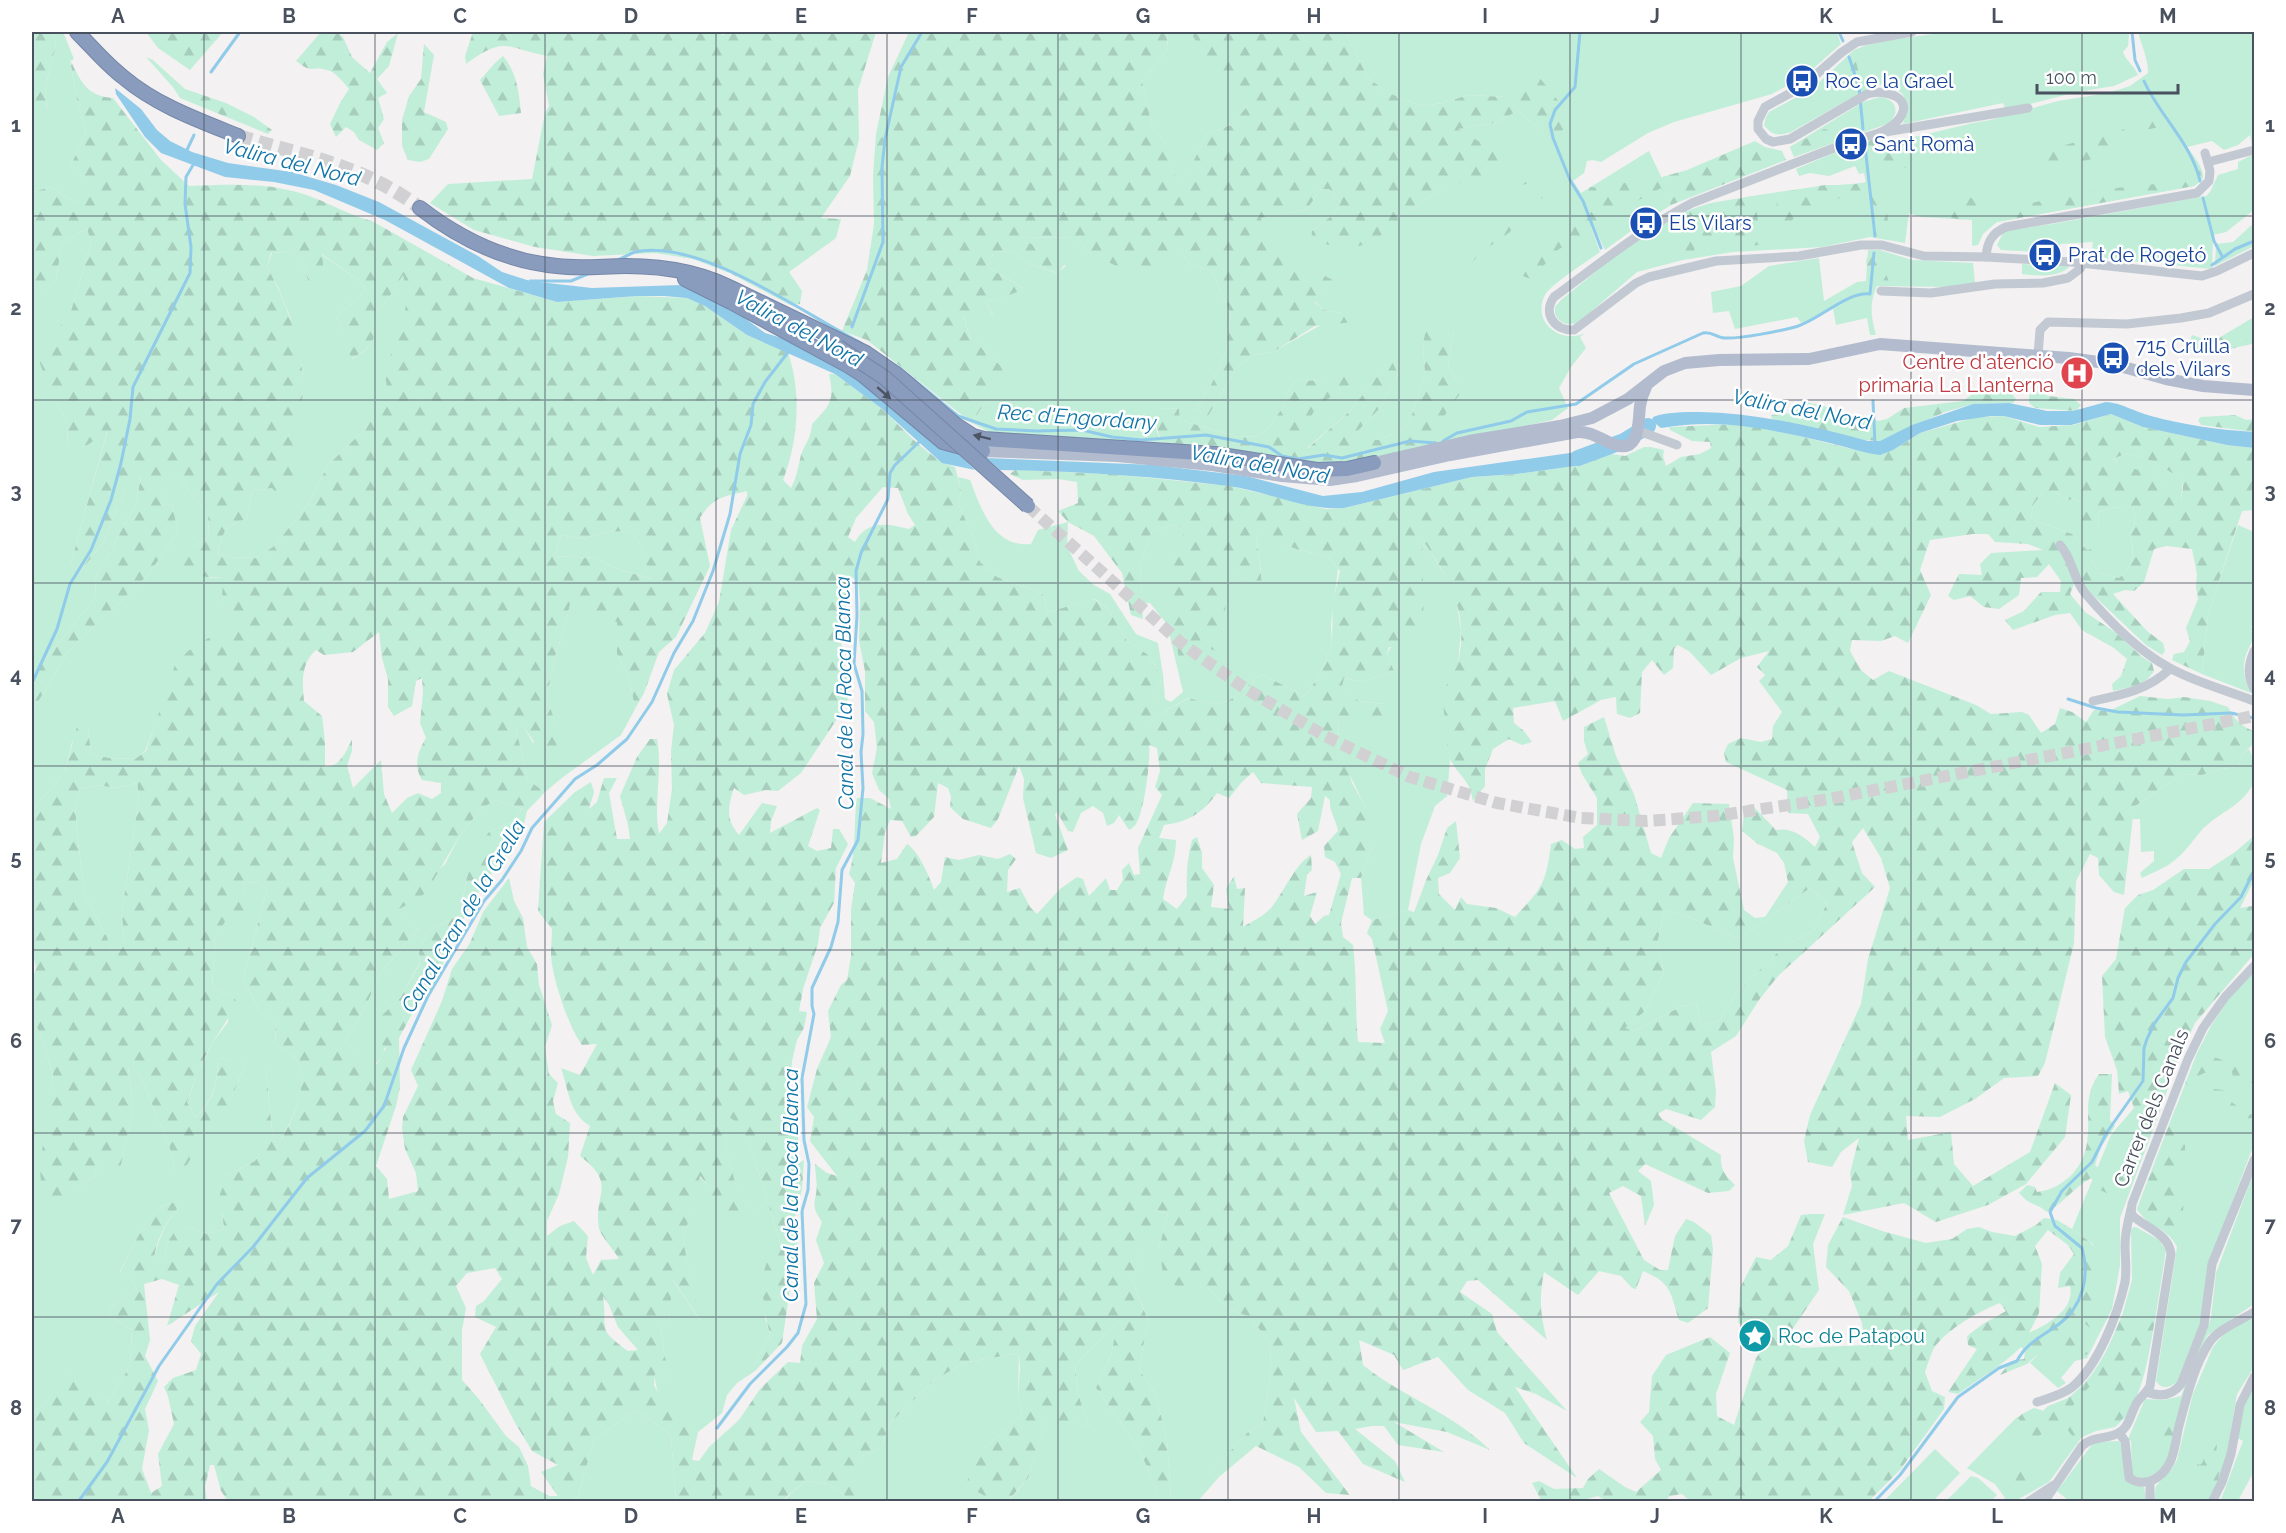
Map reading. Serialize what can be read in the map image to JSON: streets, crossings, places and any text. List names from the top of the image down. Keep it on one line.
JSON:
{"streets":{"street":["Carrer dels Canals"]},"water":["Valira del Nord","Rec d'Engordany","Canal de la Roca Blanca","Canal Gran de la Grella"],"places":{"bus stop":["Roc e la Grael","Sant Romà","Els Vilars","Prat de Rogetó","715 Cruïlla dels Vilars"],"hospital":["Centre d'atenció primaria La Llanterna"],"place":["Roc de Patapou"]},"scale_bar":"100 m","grid":{"columns":["A","B","C","D","E","F","G","H","I","J","K","L","M"],"rows":["1","2","3","4","5","6","7","8"]}}
